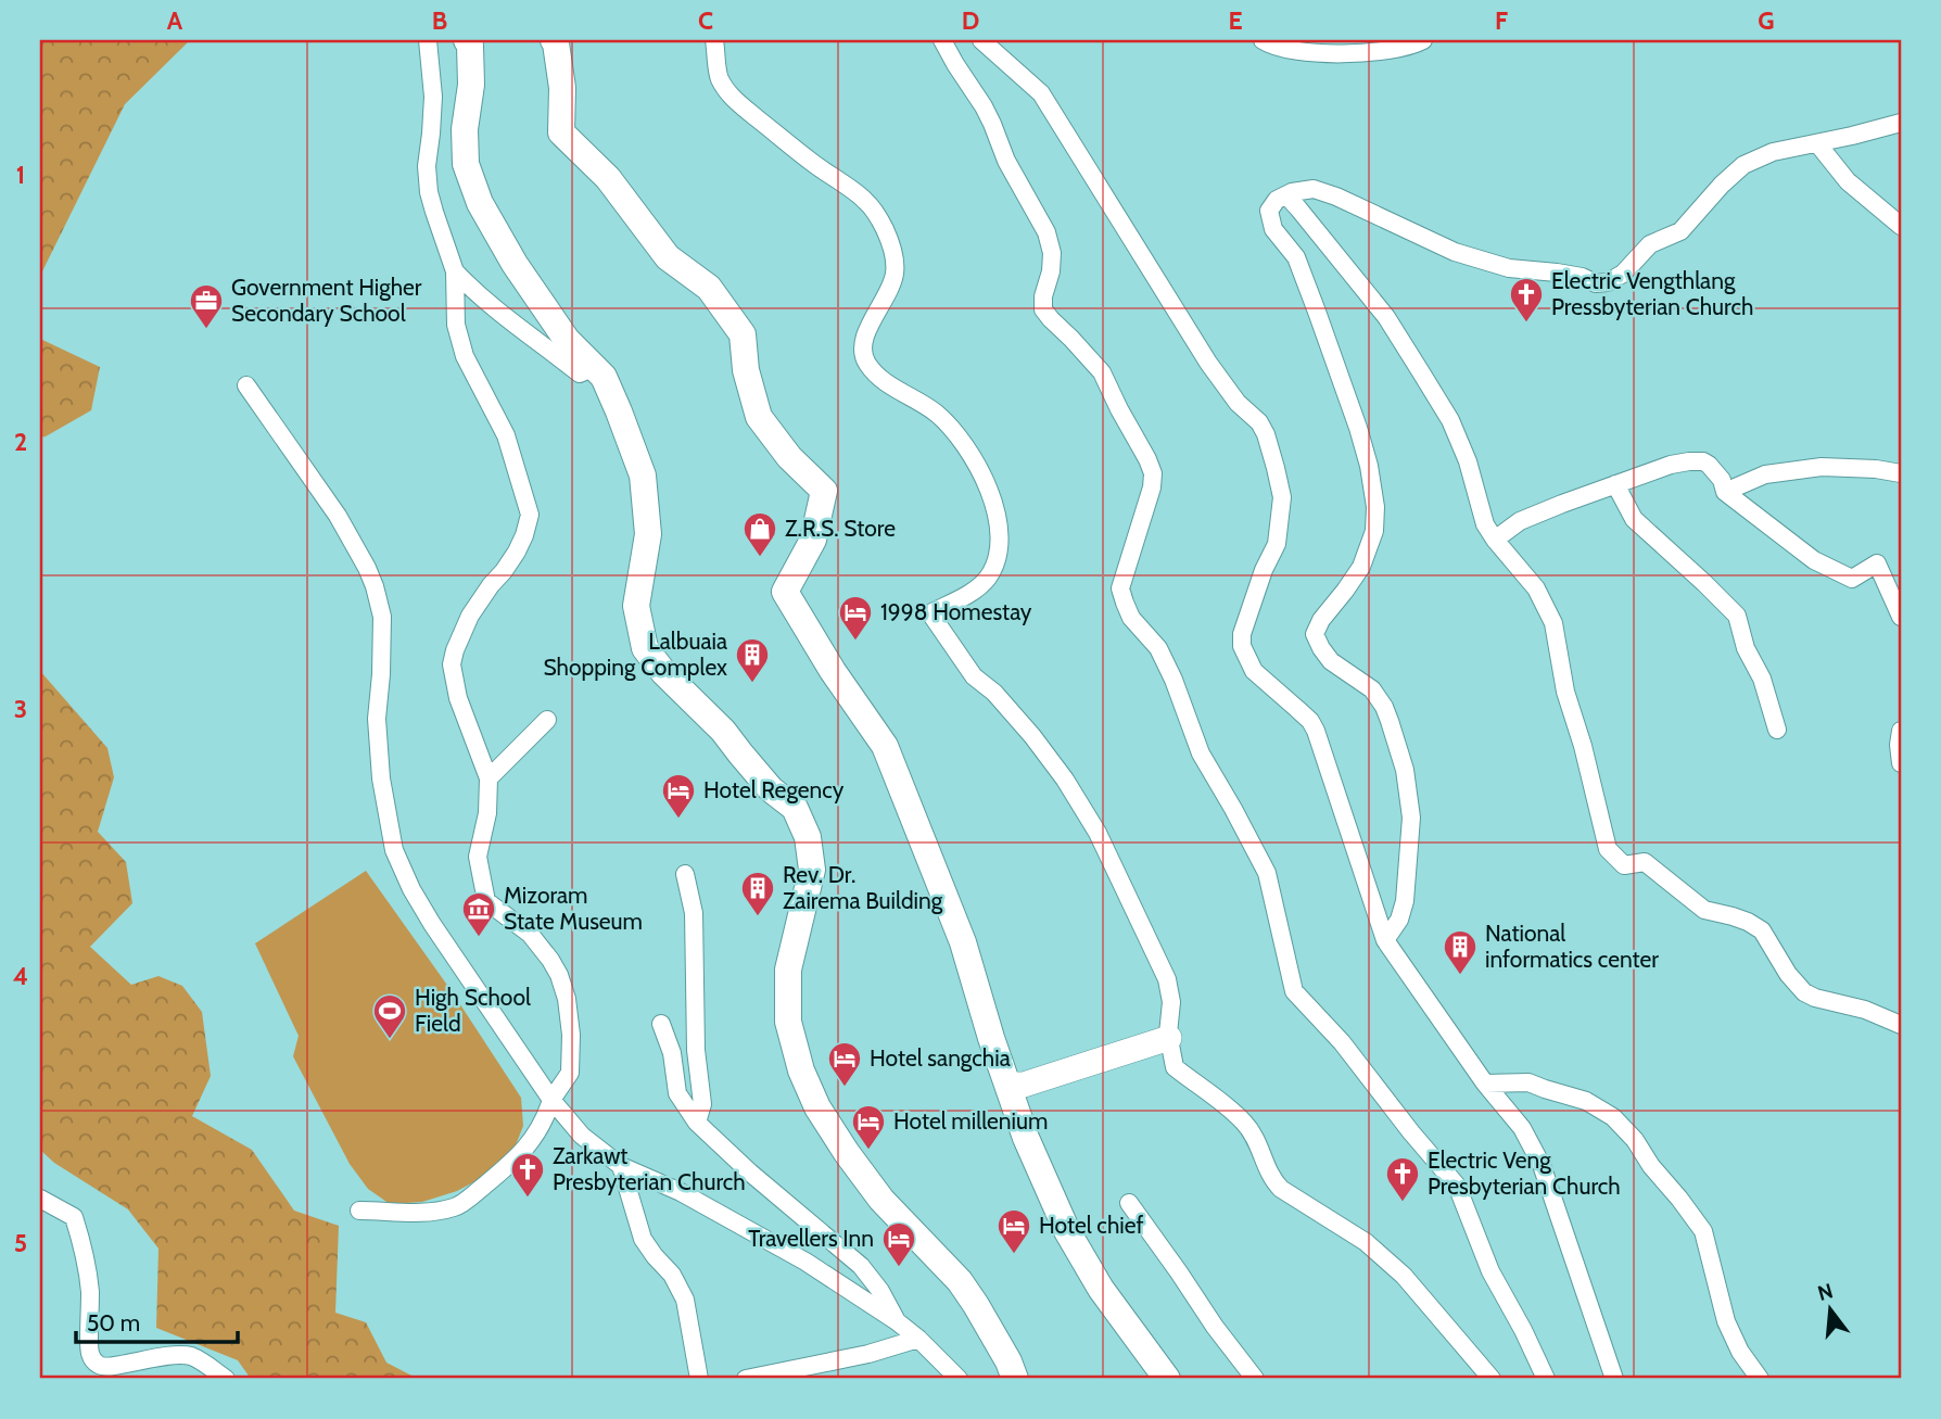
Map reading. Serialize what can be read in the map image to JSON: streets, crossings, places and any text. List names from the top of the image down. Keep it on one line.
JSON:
{"places":{"church":["Electric Vengthlang Pressbyterian Church","Zarkawt Presbyterian Church","Electric Veng Presbyterian Church"],"office":["Government Higher Secondary School"],"shop":["Z.R.S. Store"],"hotel":["1998 Homestay","Hotel Regency","Hotel sangchia","Hotel millenium","Hotel chief","Travellers Inn"],"building":["Lalbuaia Shopping Complex","Rev. Dr. Zairema Building","National informatics center"],"museum":["Mizoram State Museum"],"sports":["High School Field"]},"scale_bar":"50 m","north":"top","grid":{"columns":["A","B","C","D","E","F","G"],"rows":["1","2","3","4","5"]}}
